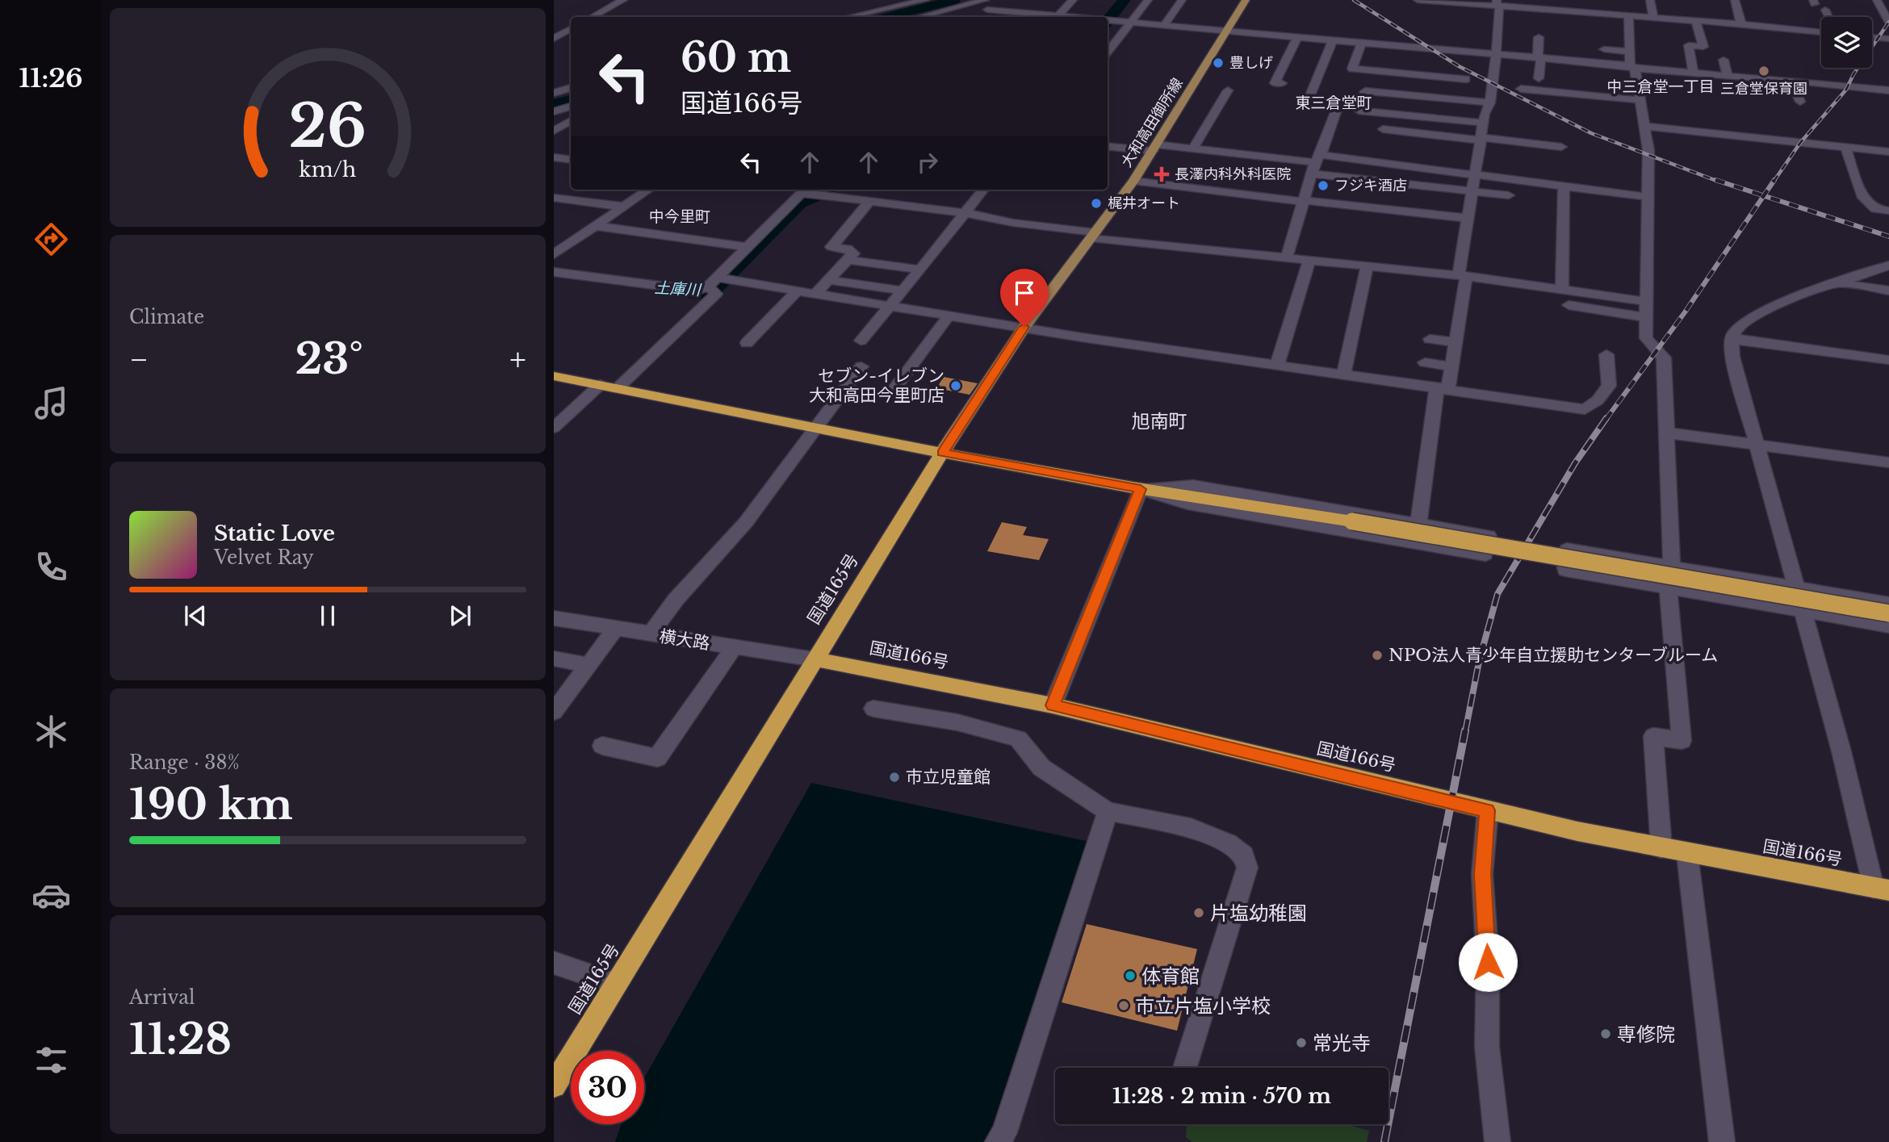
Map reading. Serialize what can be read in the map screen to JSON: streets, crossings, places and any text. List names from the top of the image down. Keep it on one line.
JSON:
{"streets":{"highway":["国道165号","国道166号"],"main road":["大和高田御所線"],"street":["横大路"]},"crossings":[["大和高田御所線","国道165号"],["国道165号","横大路"],["国道165号","国道166号"],["横大路","国道166号"]],"districts":["中三倉堂一丁目","東三倉堂町","中今里町","旭南町"],"water":["土庫川"],"places":{"other":["豊しげ","三倉堂保育園","フジキ酒店","梶井オート","セブン-イレブン 大和高田今里町店","NPO法人青少年自立援助センターブルーム","市立児童館","片塩幼稚園","体育館","市立片塩小学校","専修院","常光寺"],"health":["長澤内科外科医院"]},"page":{"tabs":"11:26","turn":["60 m","国道166号"],"tile":["Climate",["Range · 38%","190 km"],["Arrival","11:28"]],"heat":["−","23°","+"],"song":["Static Love","Velvet Ray"],"limit":"30","trip":"11:28 · 2 min · 570 m","gauge":["26","km/h"]}}
